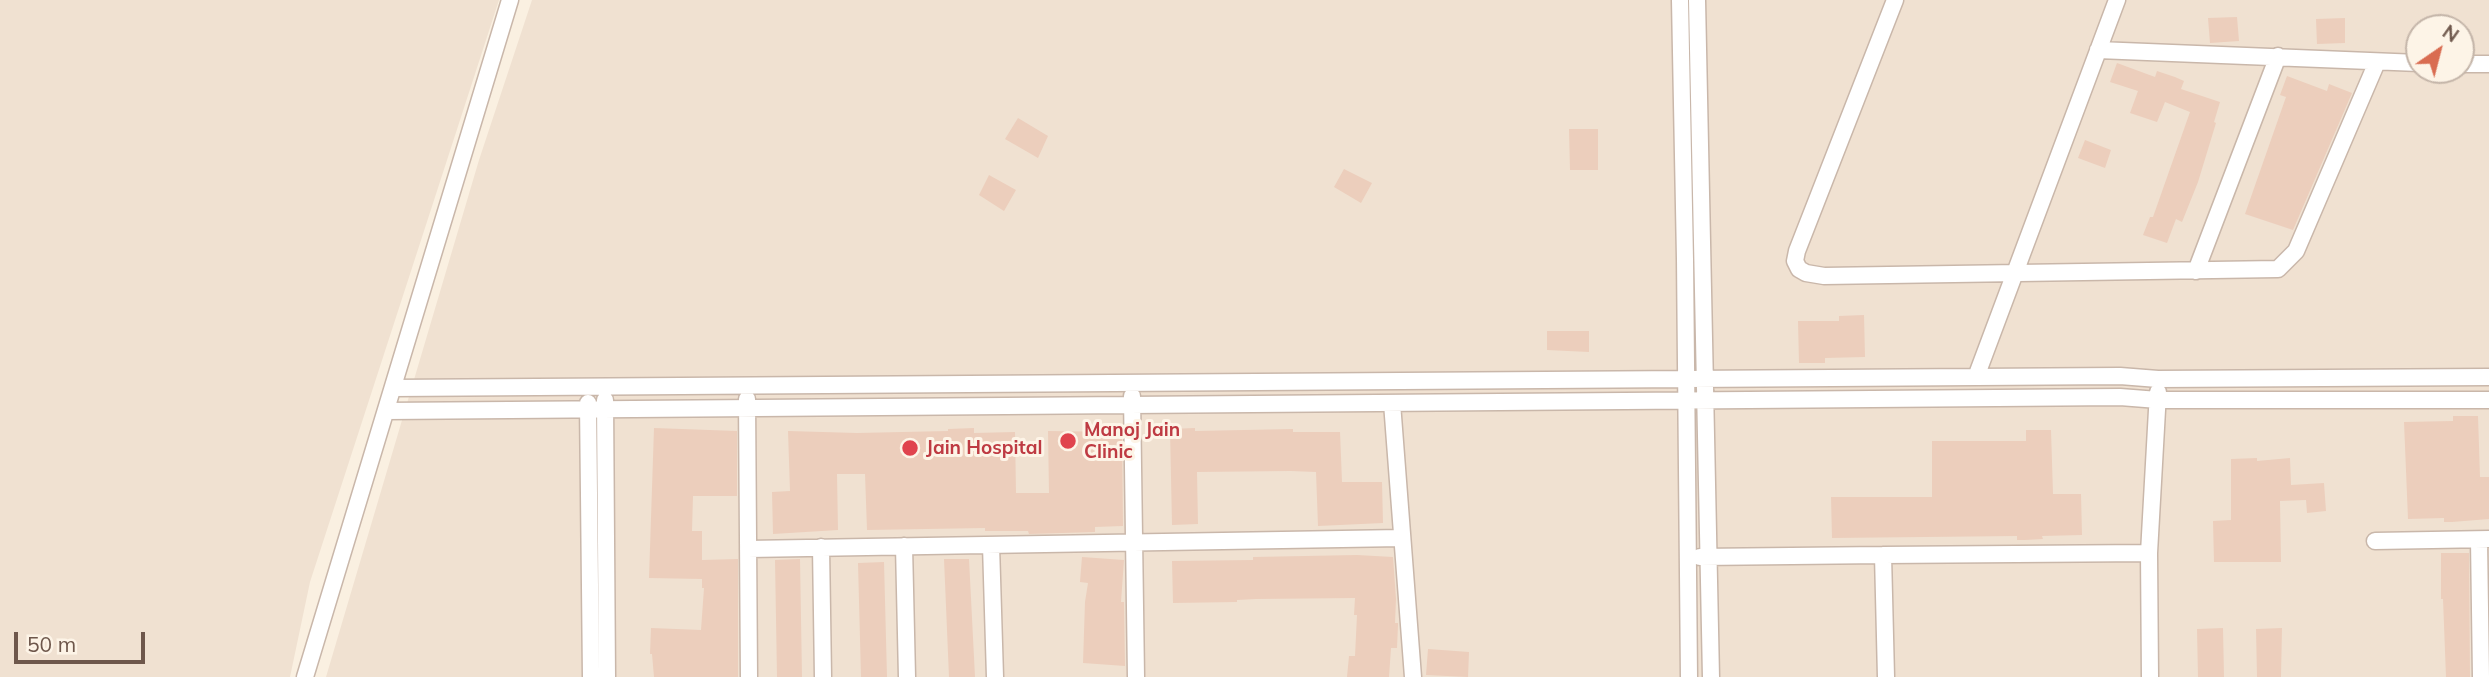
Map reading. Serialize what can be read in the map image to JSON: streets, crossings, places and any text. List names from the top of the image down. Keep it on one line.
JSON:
{"places":["Manoj Jain Clinic","Jain Hospital"],"scale_bar":"50 m","north":"top right"}
